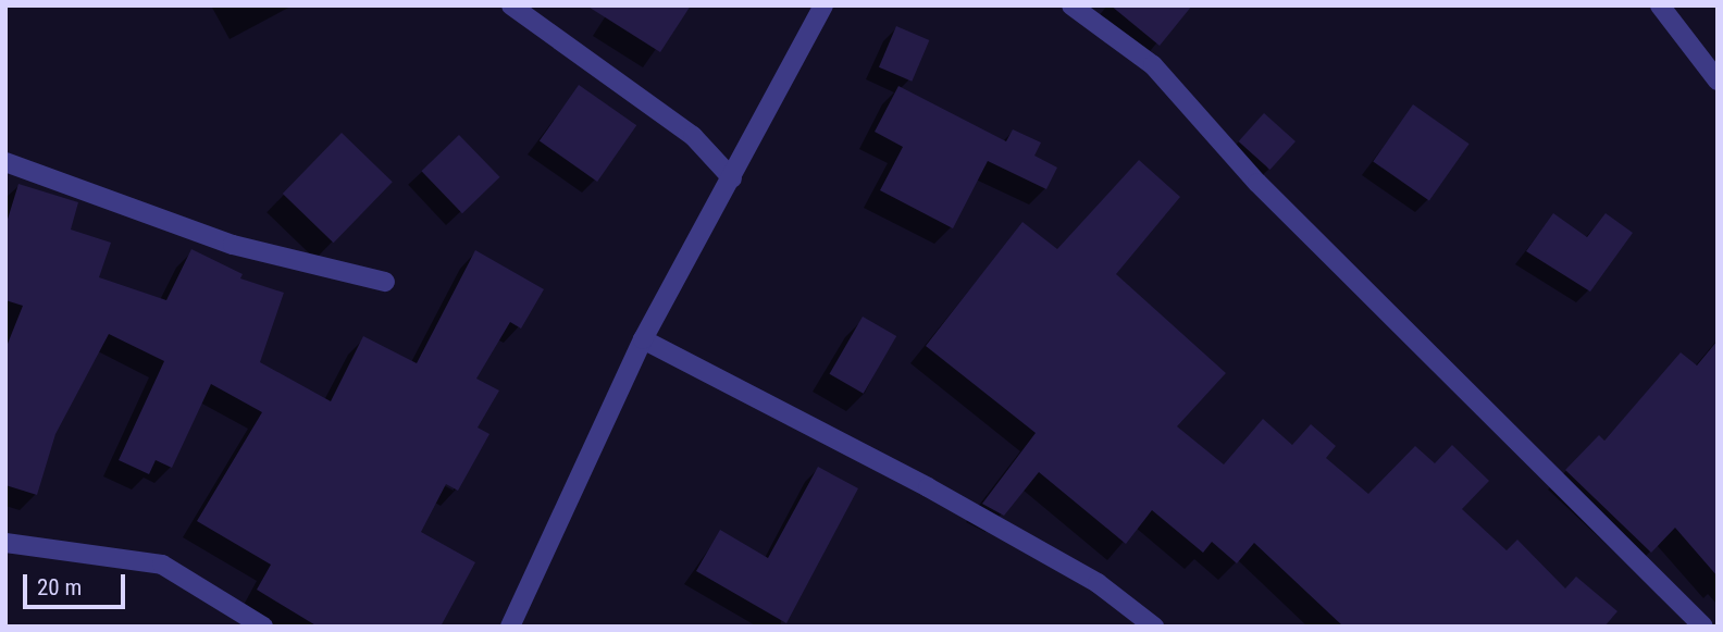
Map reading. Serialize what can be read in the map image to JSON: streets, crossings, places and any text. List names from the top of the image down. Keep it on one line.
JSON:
{"scale_bar":"20 m"}
